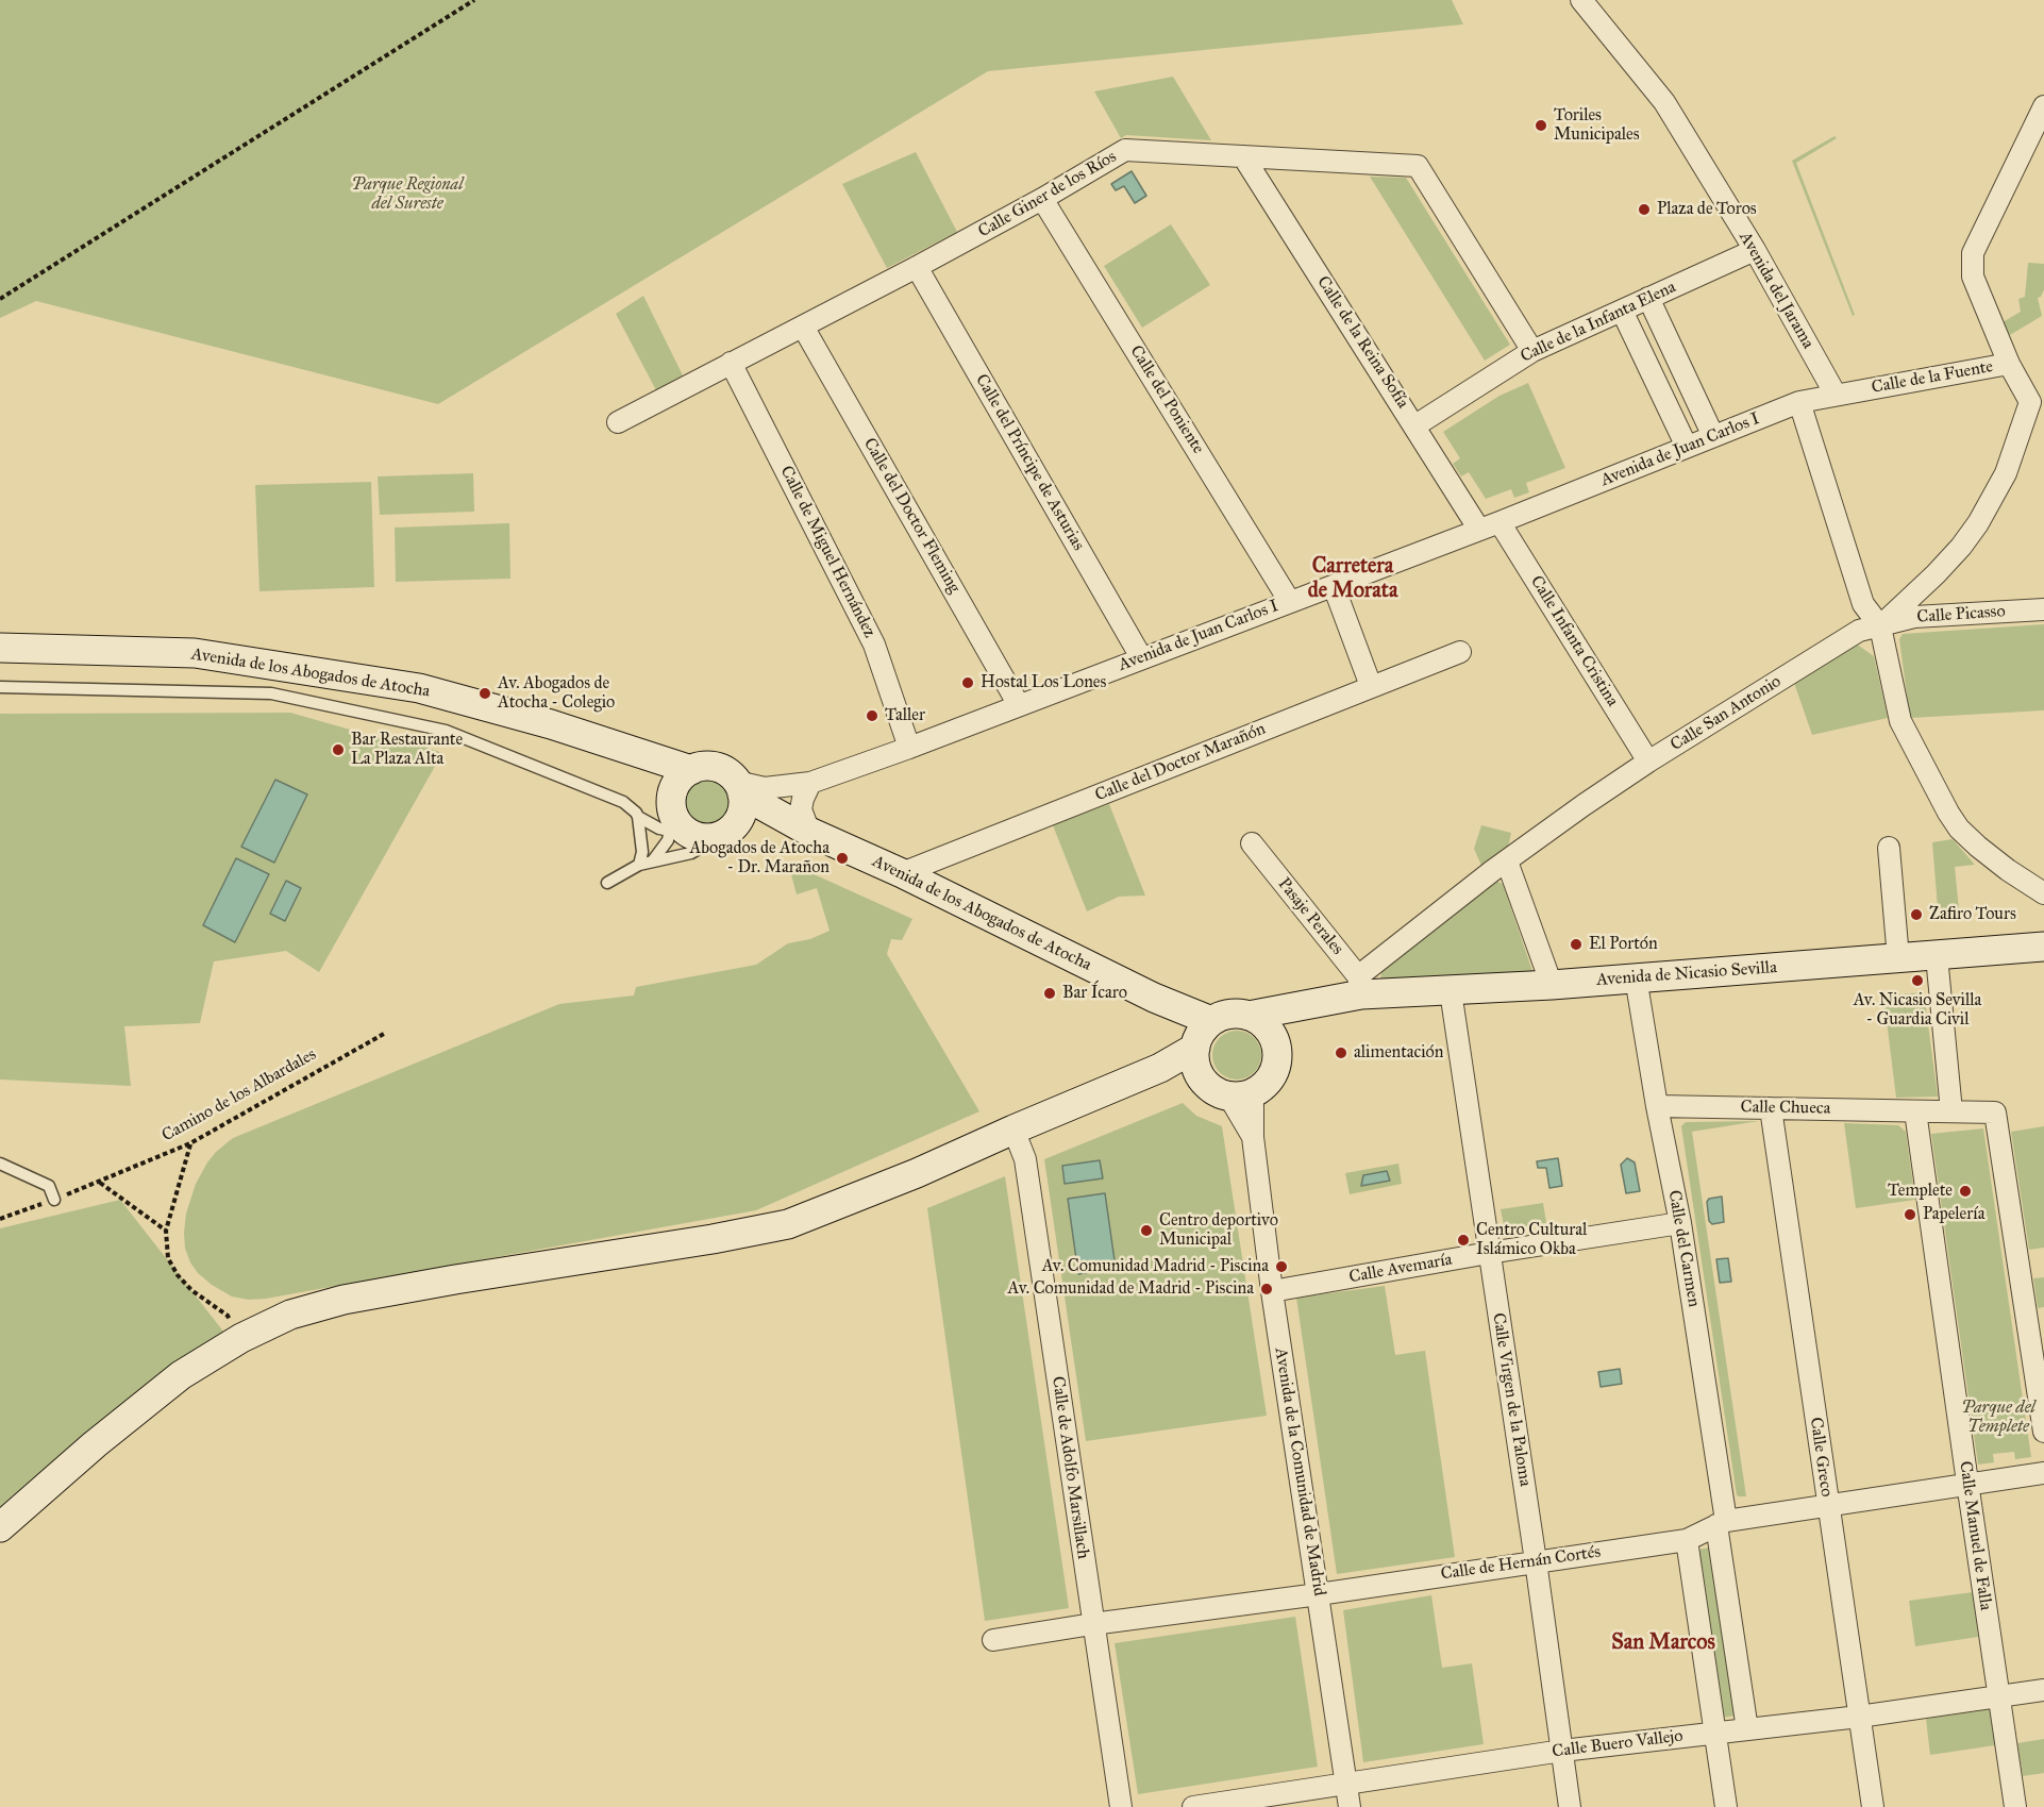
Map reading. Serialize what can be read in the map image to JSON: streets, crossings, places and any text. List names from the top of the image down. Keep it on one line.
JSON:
{"streets":{"main road":["Avenida de los Abogados de Atocha","Avenida de Nicasio Sevilla"],"street":["Calle Giner de los Ríos","Avenida del Jarama","Calle de la Infanta Elena","Calle de la Reina Sofía","Calle de la Fuente","Calle del Poniente","Avenida de Juan Carlos I","Calle del Príncipe de Asturias","Calle del Doctor Fleming","Calle de Miguel Hernández","Calle Picasso","Calle Infanta Cristina","Calle San Antonio","Calle del Doctor Marañón","Pasaje Perales","Calle Chueca","Calle del Carmen","Calle Avemaría","Calle Virgen de la Paloma","Calle Greco","Calle de Adolfo Marsillach","Avenida de la Comunidad de Madrid","Calle Manuel de Falla","Calle de Hernán Cortés","Calle Buero Vallejo"],"path":["Camino de los Albardales"]},"crossings":[["Calle Giner de los Ríos","Calle de la Infanta Elena"],["Calle Giner de los Ríos","Calle de la Reina Sofía"],["Calle Giner de los Ríos","Calle del Poniente"],["Calle Giner de los Ríos","Calle del Príncipe de Asturias"],["Calle Giner de los Ríos","Calle del Doctor Fleming"],["Calle Giner de los Ríos","Calle de Miguel Hernández"],["Avenida del Jarama","Calle de la Infanta Elena"],["Avenida del Jarama","Calle de la Fuente"],["Calle de la Infanta Elena","Calle de la Reina Sofía"],["Calle de la Reina Sofía","Avenida de Juan Carlos I"],["Calle de la Fuente","Avenida de Juan Carlos I"],["Calle de la Fuente","Calle San Antonio"],["Calle del Poniente","Avenida de Juan Carlos I"],["Avenida de Juan Carlos I","Calle del Príncipe de Asturias"],["Avenida de Juan Carlos I","Calle del Doctor Fleming"],["Avenida de Juan Carlos I","Calle de Miguel Hernández"],["Avenida de Juan Carlos I","Calle Infanta Cristina"],["Avenida de Juan Carlos I","Avenida de los Abogados de Atocha"],["Calle Picasso","Calle San Antonio"],["Calle Infanta Cristina","Calle San Antonio"],["Avenida de los Abogados de Atocha","Calle del Doctor Marañón"],["Avenida de los Abogados de Atocha","Avenida de Nicasio Sevilla"],["Avenida de los Abogados de Atocha","Avenida de la Comunidad de Madrid"],["Calle San Antonio","Pasaje Perales"],["Calle San Antonio","Avenida de Nicasio Sevilla"],["Pasaje Perales","Avenida de Nicasio Sevilla"],["Avenida de Nicasio Sevilla","Calle del Carmen"],["Avenida de Nicasio Sevilla","Calle Virgen de la Paloma"],["Avenida de Nicasio Sevilla","Avenida de la Comunidad de Madrid"],["Calle Chueca","Calle del Carmen"],["Calle Chueca","Calle Greco"],["Calle Chueca","Calle Manuel de Falla"],["Calle del Carmen","Calle Avemaría"],["Calle del Carmen","Calle de Hernán Cortés"],["Calle del Carmen","Calle Buero Vallejo"],["Calle Avemaría","Calle Virgen de la Paloma"],["Calle Avemaría","Avenida de la Comunidad de Madrid"],["Calle Virgen de la Paloma","Calle de Hernán Cortés"],["Calle Virgen de la Paloma","Calle Buero Vallejo"],["Calle Greco","Calle de Hernán Cortés"],["Calle Greco","Calle Buero Vallejo"],["Calle de Adolfo Marsillach","Calle de Hernán Cortés"],["Avenida de la Comunidad de Madrid","Calle de Hernán Cortés"],["Avenida de la Comunidad de Madrid","Calle Buero Vallejo"],["Calle Manuel de Falla","Calle de Hernán Cortés"],["Calle Manuel de Falla","Calle Buero Vallejo"]],"districts":["Carretera de Morata","San Marcos"],"parks":["Parque Regional del Sureste","Parque del Templete"],"places":["Toriles Municipales","Plaza de Toros","Hostal Los Lones","Av. Abogados de Atocha - Colegio","Taller","Bar Restaurante La Plaza Alta","Abogados de Atocha - Dr. Marañon","Zafiro Tours","El Portón","Av. Nicasio Sevilla - Guardia Civil","Bar Ícaro","alimentación","Templete","Papelería","Centro deportivo Municipal","Centro Cultural Islámico Okba","Av. Comunidad Madrid - Piscina","Av. Comunidad de Madrid - Piscina"]}
